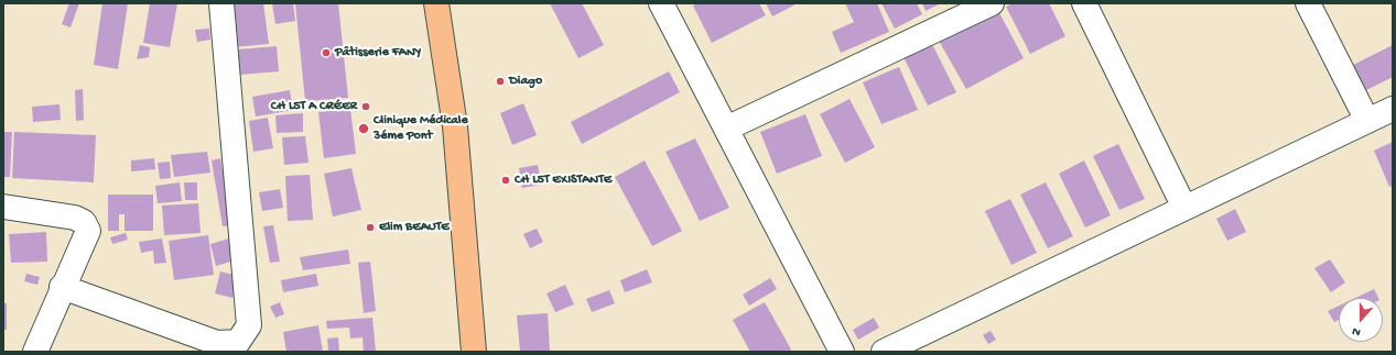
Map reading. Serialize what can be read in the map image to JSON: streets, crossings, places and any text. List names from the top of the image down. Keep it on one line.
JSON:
{"places":["Pâtisserie FANY","Diago","CH L5T A CRÉER","Clinique Médicale 3éme Pont","CH L5T EXISTANTE","Elim BEAUTE"],"north":"bottom"}
